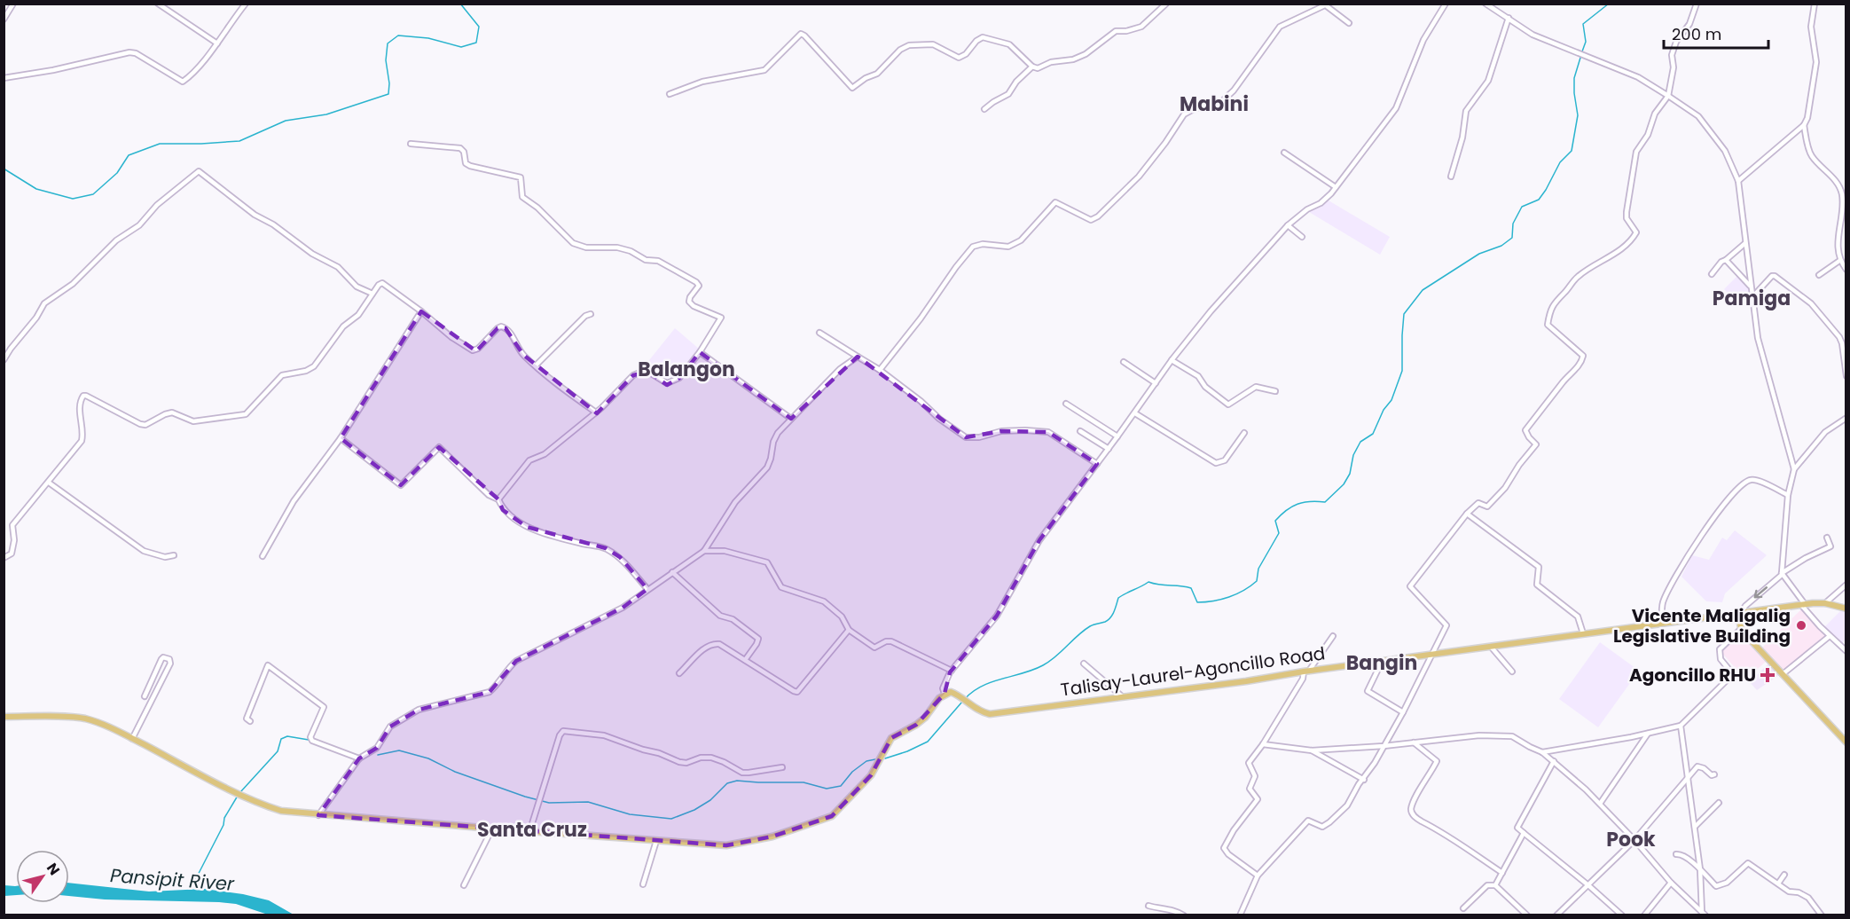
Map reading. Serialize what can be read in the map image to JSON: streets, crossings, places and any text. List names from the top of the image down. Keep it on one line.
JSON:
{"streets":{"main road":["Talisay-Laurel-Agoncillo Road"]},"districts":["Mabini","Pamiga","Balangon","Bangin","Santa Cruz","Pook"],"water":["Pansipit River"],"places":{"other":["Vicente Maligalig Legislative Building"],"health":["Agoncillo RHU"]},"scale_bar":"200 m","north":"top right"}
